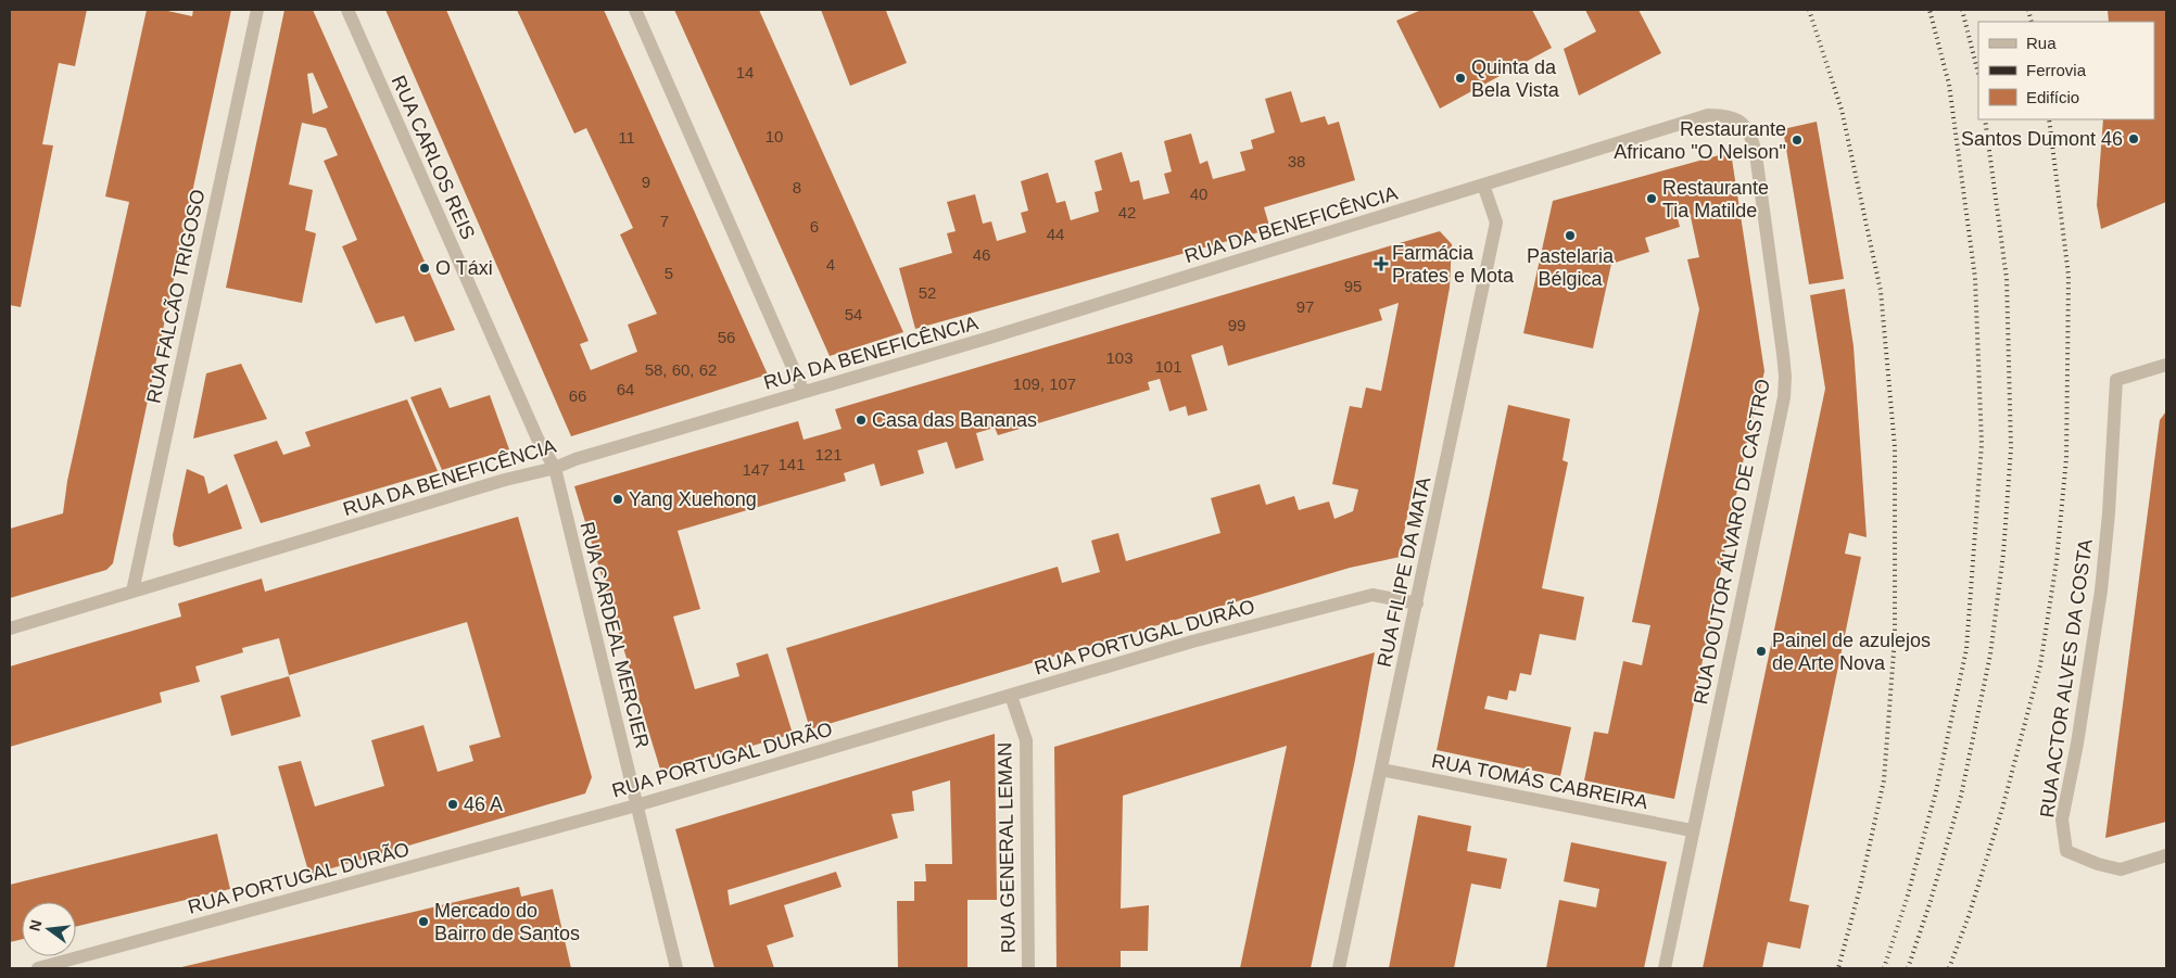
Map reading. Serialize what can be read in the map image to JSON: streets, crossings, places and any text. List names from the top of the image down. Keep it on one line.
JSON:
{"streets":{"street":["RUA CARLOS REIS","RUA DA BENEFICÊNCIA","RUA FALCÃO TRIGOSO","RUA DOUTOR ÁLVARO DE CASTRO","RUA FILIPE DA MATA","RUA CARDEAL MERCIER","RUA PORTUGAL DURÃO","RUA ACTOR ALVES DA COSTA","RUA TOMÁS CABREIRA","RUA GENERAL LEMAN"]},"crossings":[["RUA CARLOS REIS","RUA DA BENEFICÊNCIA"],["RUA CARLOS REIS","RUA CARDEAL MERCIER"],["RUA DA BENEFICÊNCIA","RUA FALCÃO TRIGOSO"],["RUA DA BENEFICÊNCIA","RUA DOUTOR ÁLVARO DE CASTRO"],["RUA DA BENEFICÊNCIA","RUA FILIPE DA MATA"],["RUA DA BENEFICÊNCIA","RUA CARDEAL MERCIER"],["RUA DOUTOR ÁLVARO DE CASTRO","RUA TOMÁS CABREIRA"],["RUA FILIPE DA MATA","RUA PORTUGAL DURÃO"],["RUA FILIPE DA MATA","RUA TOMÁS CABREIRA"],["RUA CARDEAL MERCIER","RUA PORTUGAL DURÃO"],["RUA PORTUGAL DURÃO","RUA GENERAL LEMAN"]],"places":{"other":["Quinta da Bela Vista","Santos Dumont 46","Restaurante Africano \"O Nelson\"","Restaurante Tia Matilde","Pastelaria Bélgica","O Táxi","Casa das Bananas","Yang Xuehong","Painel de azulejos de Arte Nova","46 A","Mercado do Bairro de Santos"],"health":["Farmácia Prates e Mota"]},"house_numbers":["14","10","11","38","9","8","40","42","7","6","44","46","4","5","95","52","97","54","99","56","103","101","58, 60, 62","109, 107","64","66","121","141","147"],"legend":["Rua","Ferrovia","Edifício"],"north":"left"}
